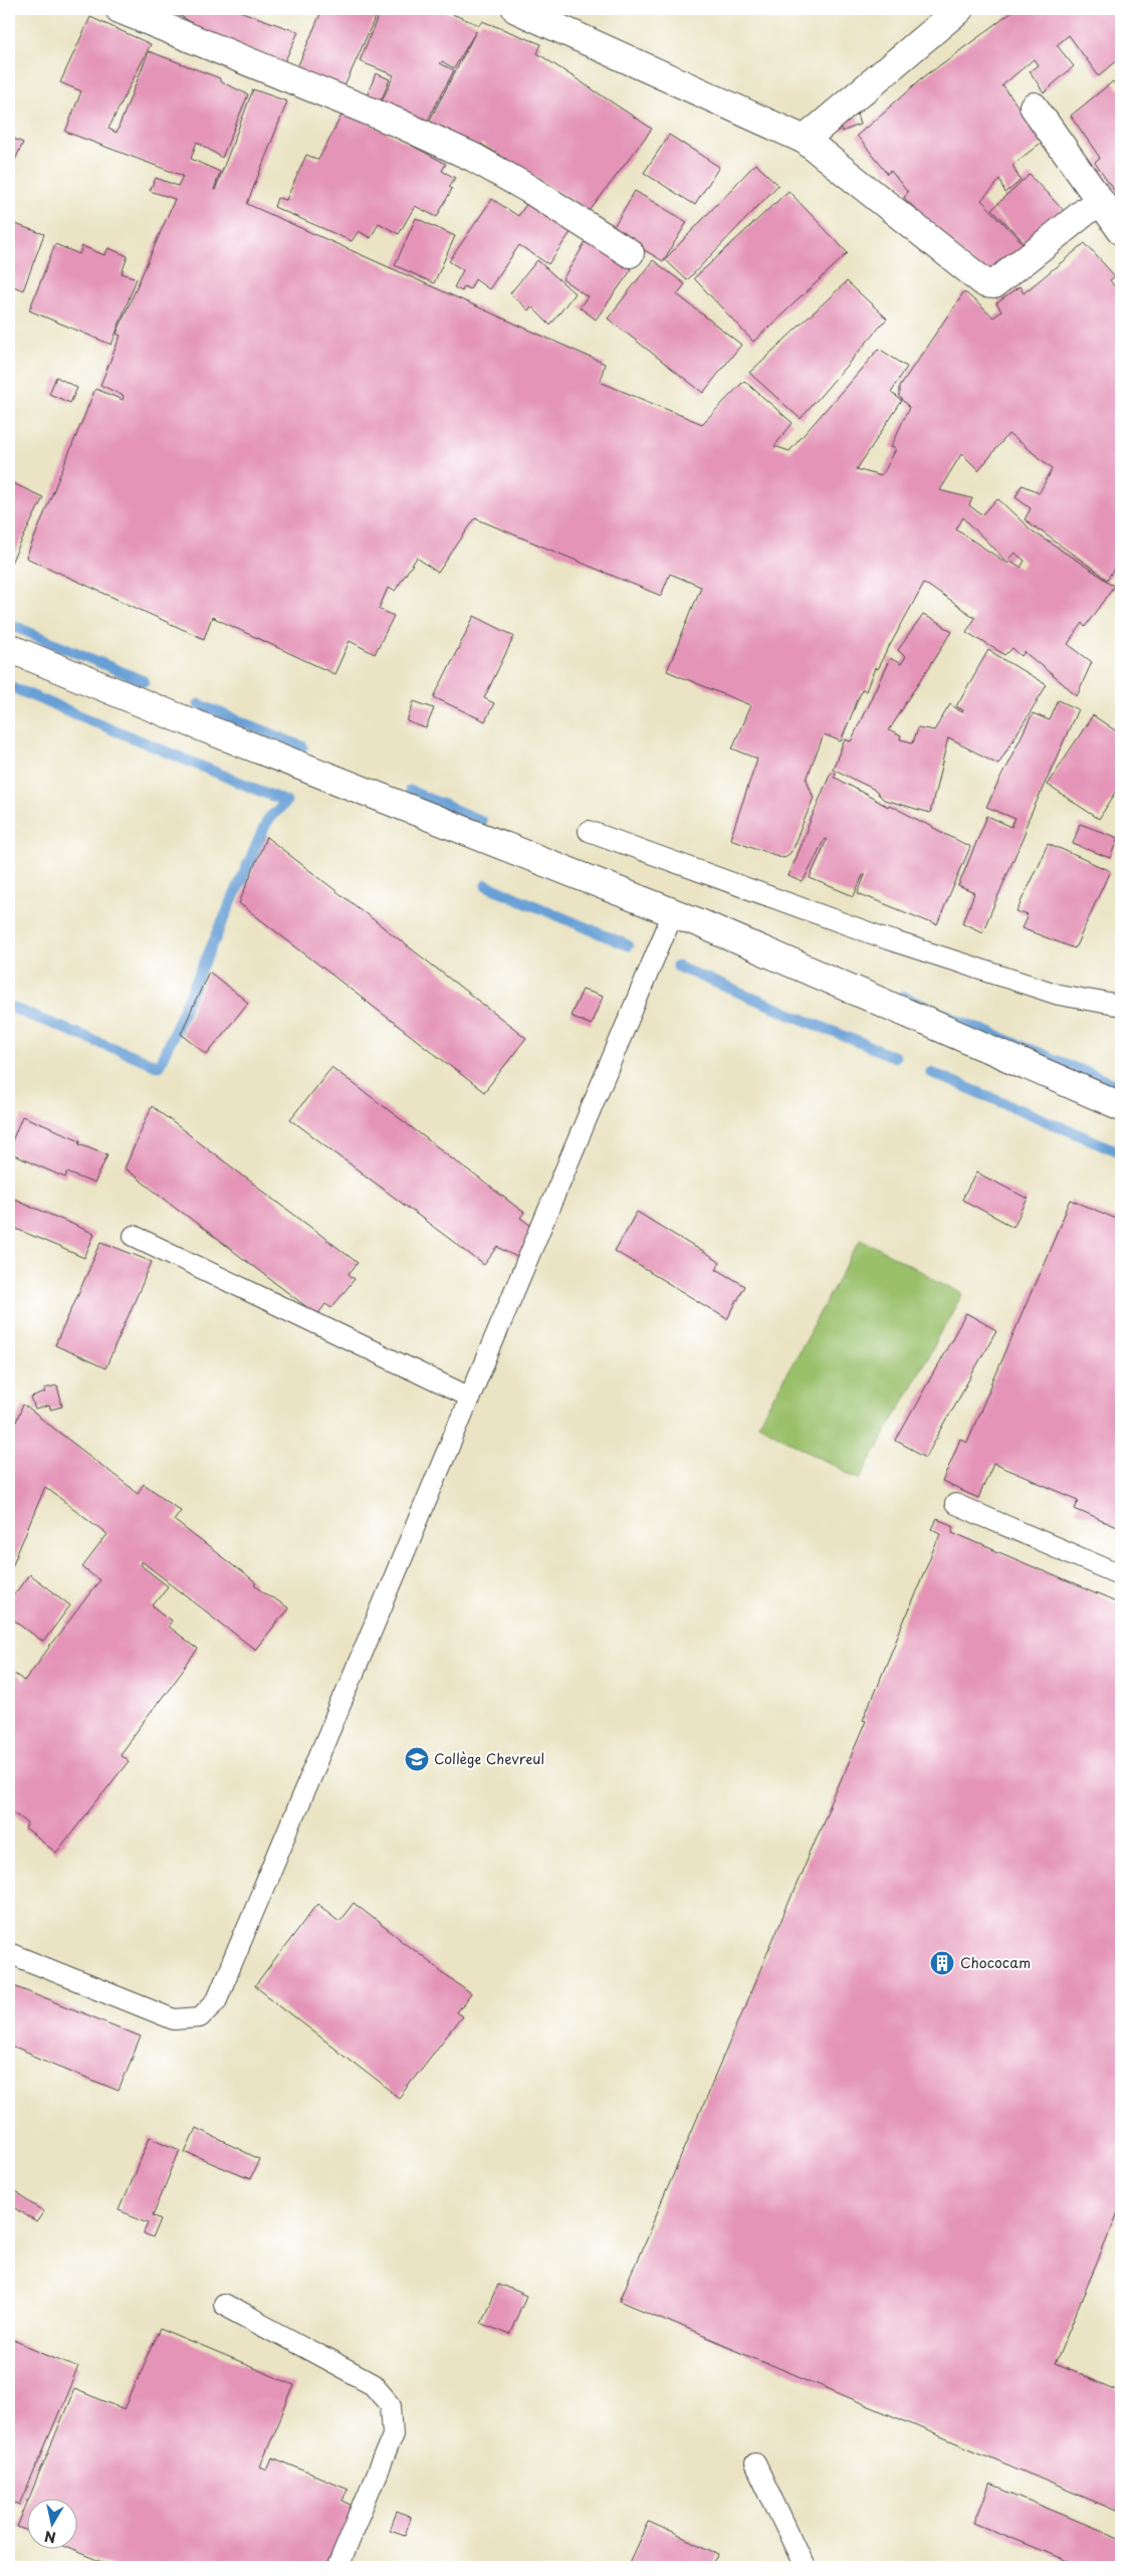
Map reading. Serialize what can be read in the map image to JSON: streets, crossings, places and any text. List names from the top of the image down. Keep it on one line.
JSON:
{"places":{"school or university":["Collège Chevreul"],"building":["Chococam"]},"north":"bottom"}
